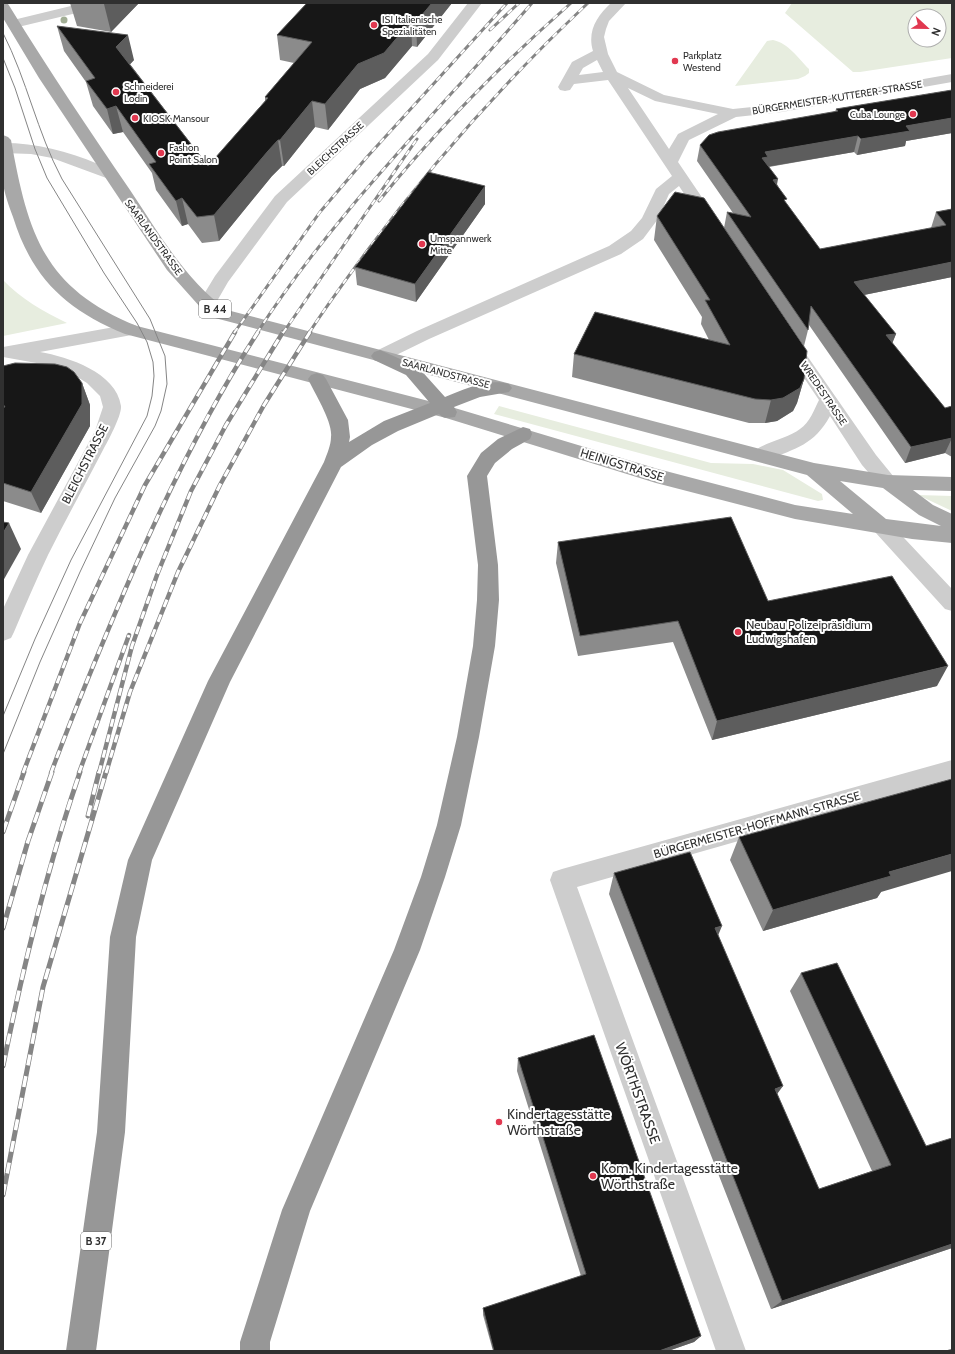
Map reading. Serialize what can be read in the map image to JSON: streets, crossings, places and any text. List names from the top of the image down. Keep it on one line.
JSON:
{"streets":{"highway":["B 37"],"main road":["SAARLANDSTRASSE","B 44","HEINIGSTRASSE"],"street":["BÜRGERMEISTER-KUTTERER-STRASSE","BLEICHSTRASSE","WREDESTRASSE","BÜRGERMEISTER-HOFFMANN-STRASSE","WÖRTHSTRASSE"]},"crossings":[["BLEICHSTRASSE","SAARLANDSTRASSE"],["BÜRGERMEISTER-HOFFMANN-STRASSE","WÖRTHSTRASSE"]],"places":["ISI Italienische Spezialitäten","Parkplatz Westend","Schneiderei Lodin","Cuba Lounge","KIOSK Mansour","Fashon Point Salon","Umspannwerk Mitte","Neubau Polizeipräsidium Ludwigshafen","Kindertagesstätte Wörthstraße","Kom. Kindertagesstätte Wörthstraße"],"north":"right"}
